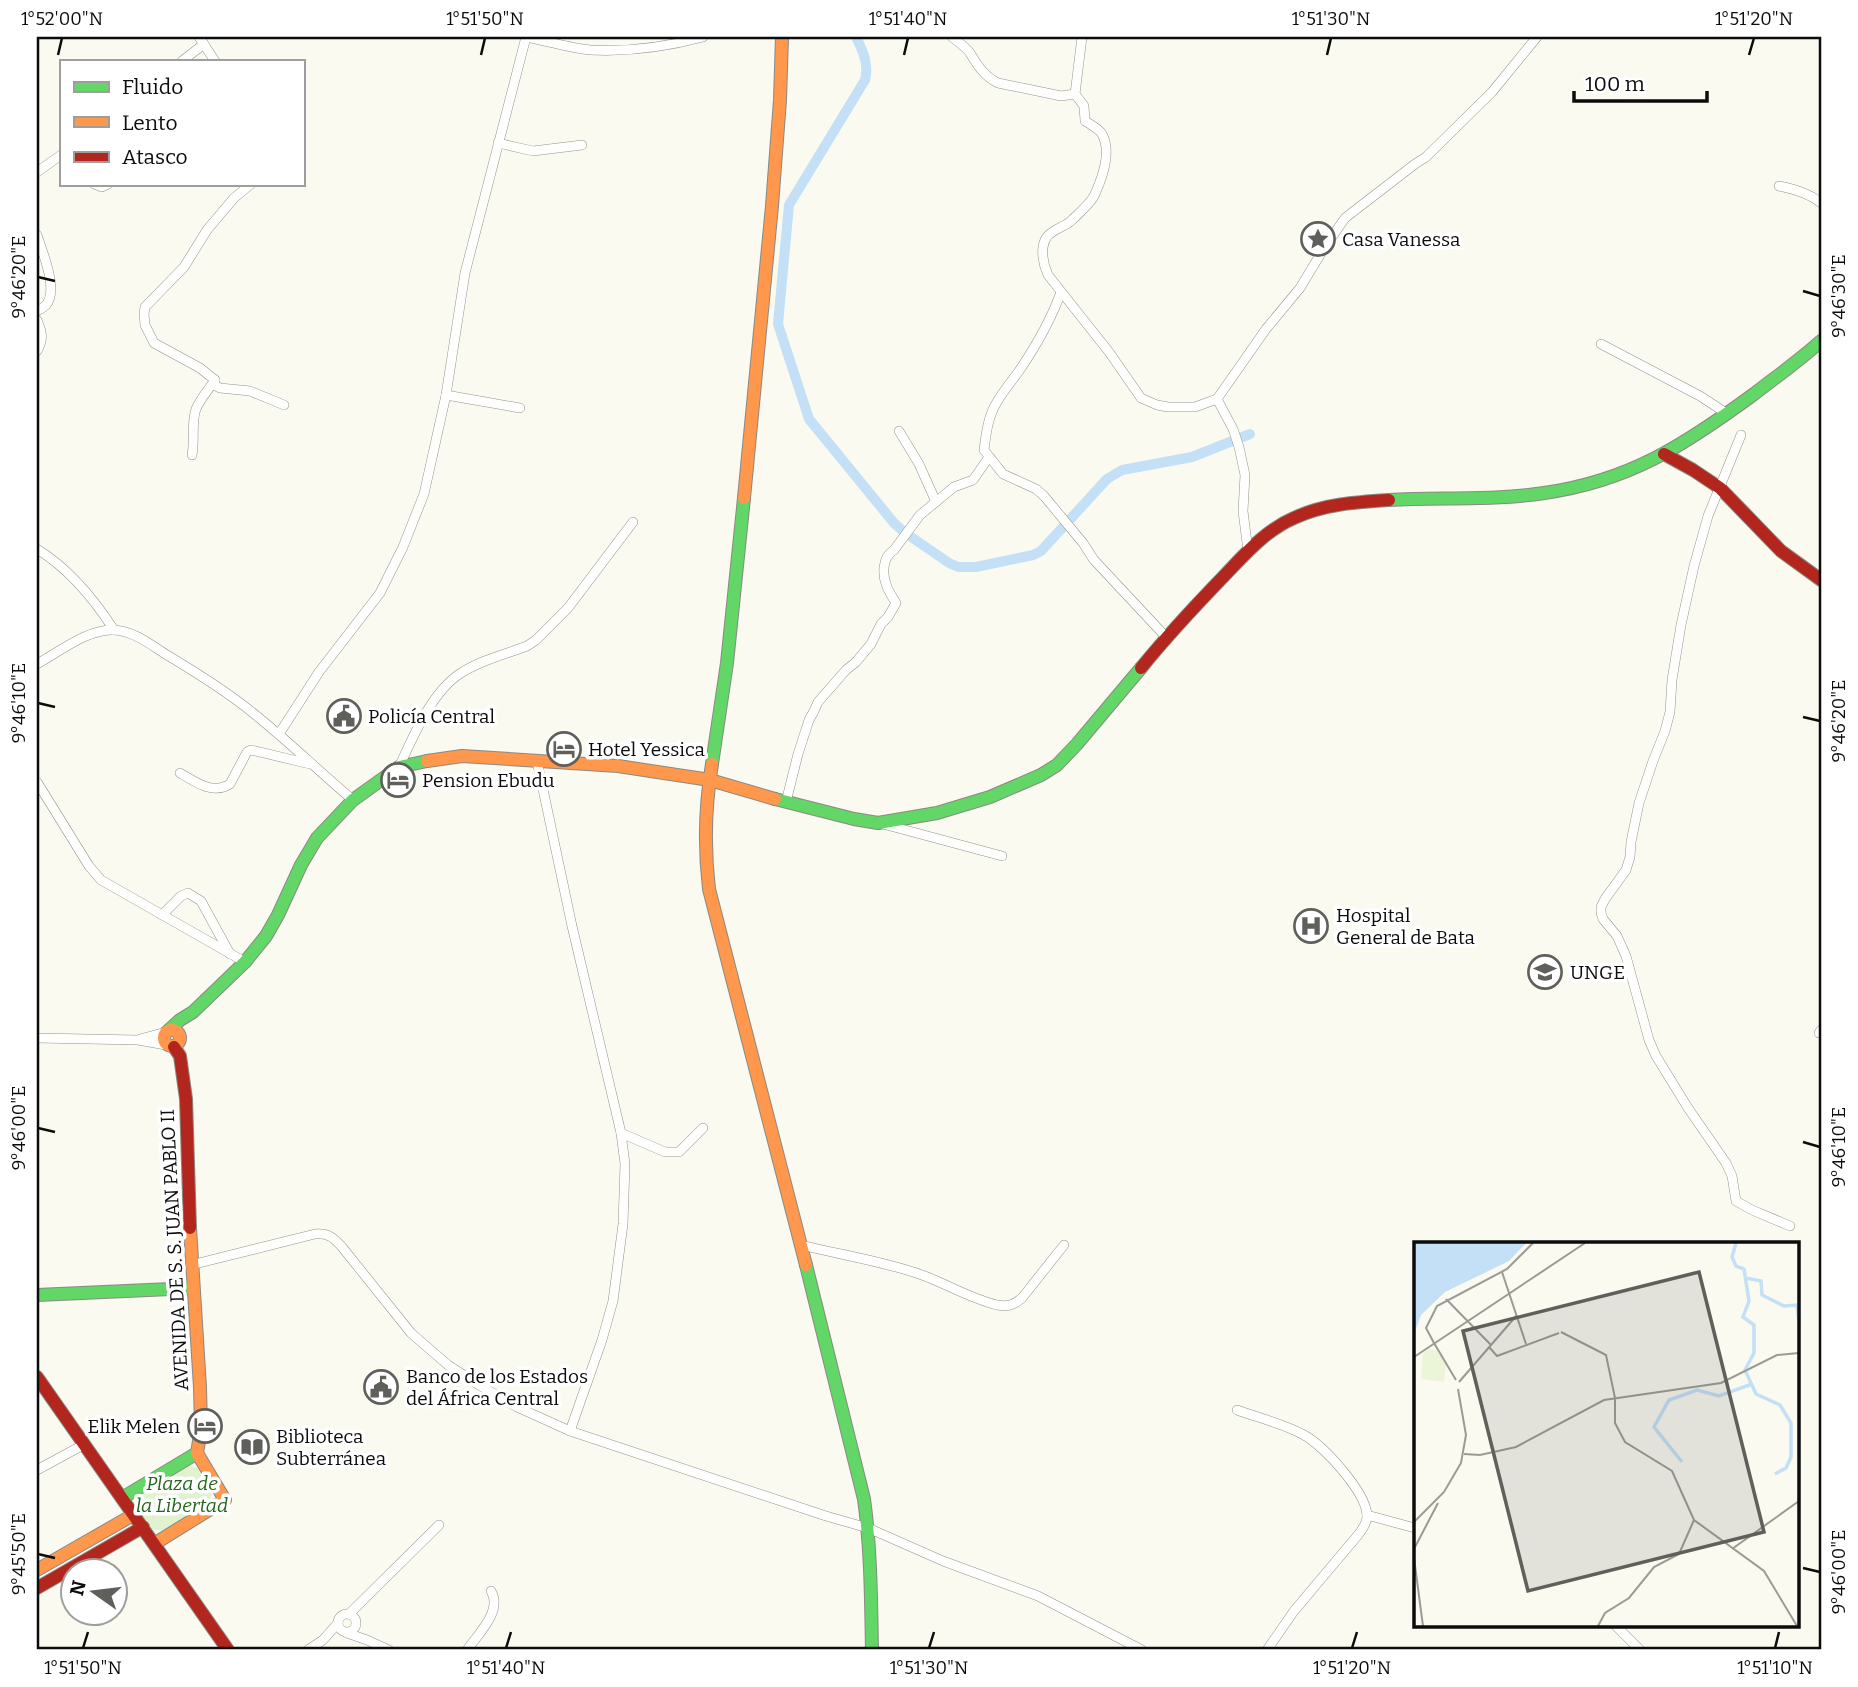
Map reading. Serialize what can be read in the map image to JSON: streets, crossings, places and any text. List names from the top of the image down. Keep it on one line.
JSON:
{"streets":{"main road":["AVENIDA DE S. S. JUAN PABLO II"]},"parks":["Plaza de la Libertad"],"places":{"place":["Casa Vanessa"],"public building":["Policía Central","Banco de los Estados del África Central"],"hotel":["Hotel Yessica","Pension Ebudu","Elik Melen"],"hospital":["Hospital General de Bata"],"school or university":["UNGE"],"library":["Biblioteca Subterránea"]},"legend":["Fluido","Lento","Atasco"],"scale_bar":"100 m","north":"left","coordinates":["1°52'00\"N","1°51'50\"N","1°51'40\"N","1°51'30\"N","1°51'20\"N","9°46'20\"E","9°46'30\"E","9°46'10\"E","9°46'00\"E","9°45'50\"E","1°51'10\"N"]}
